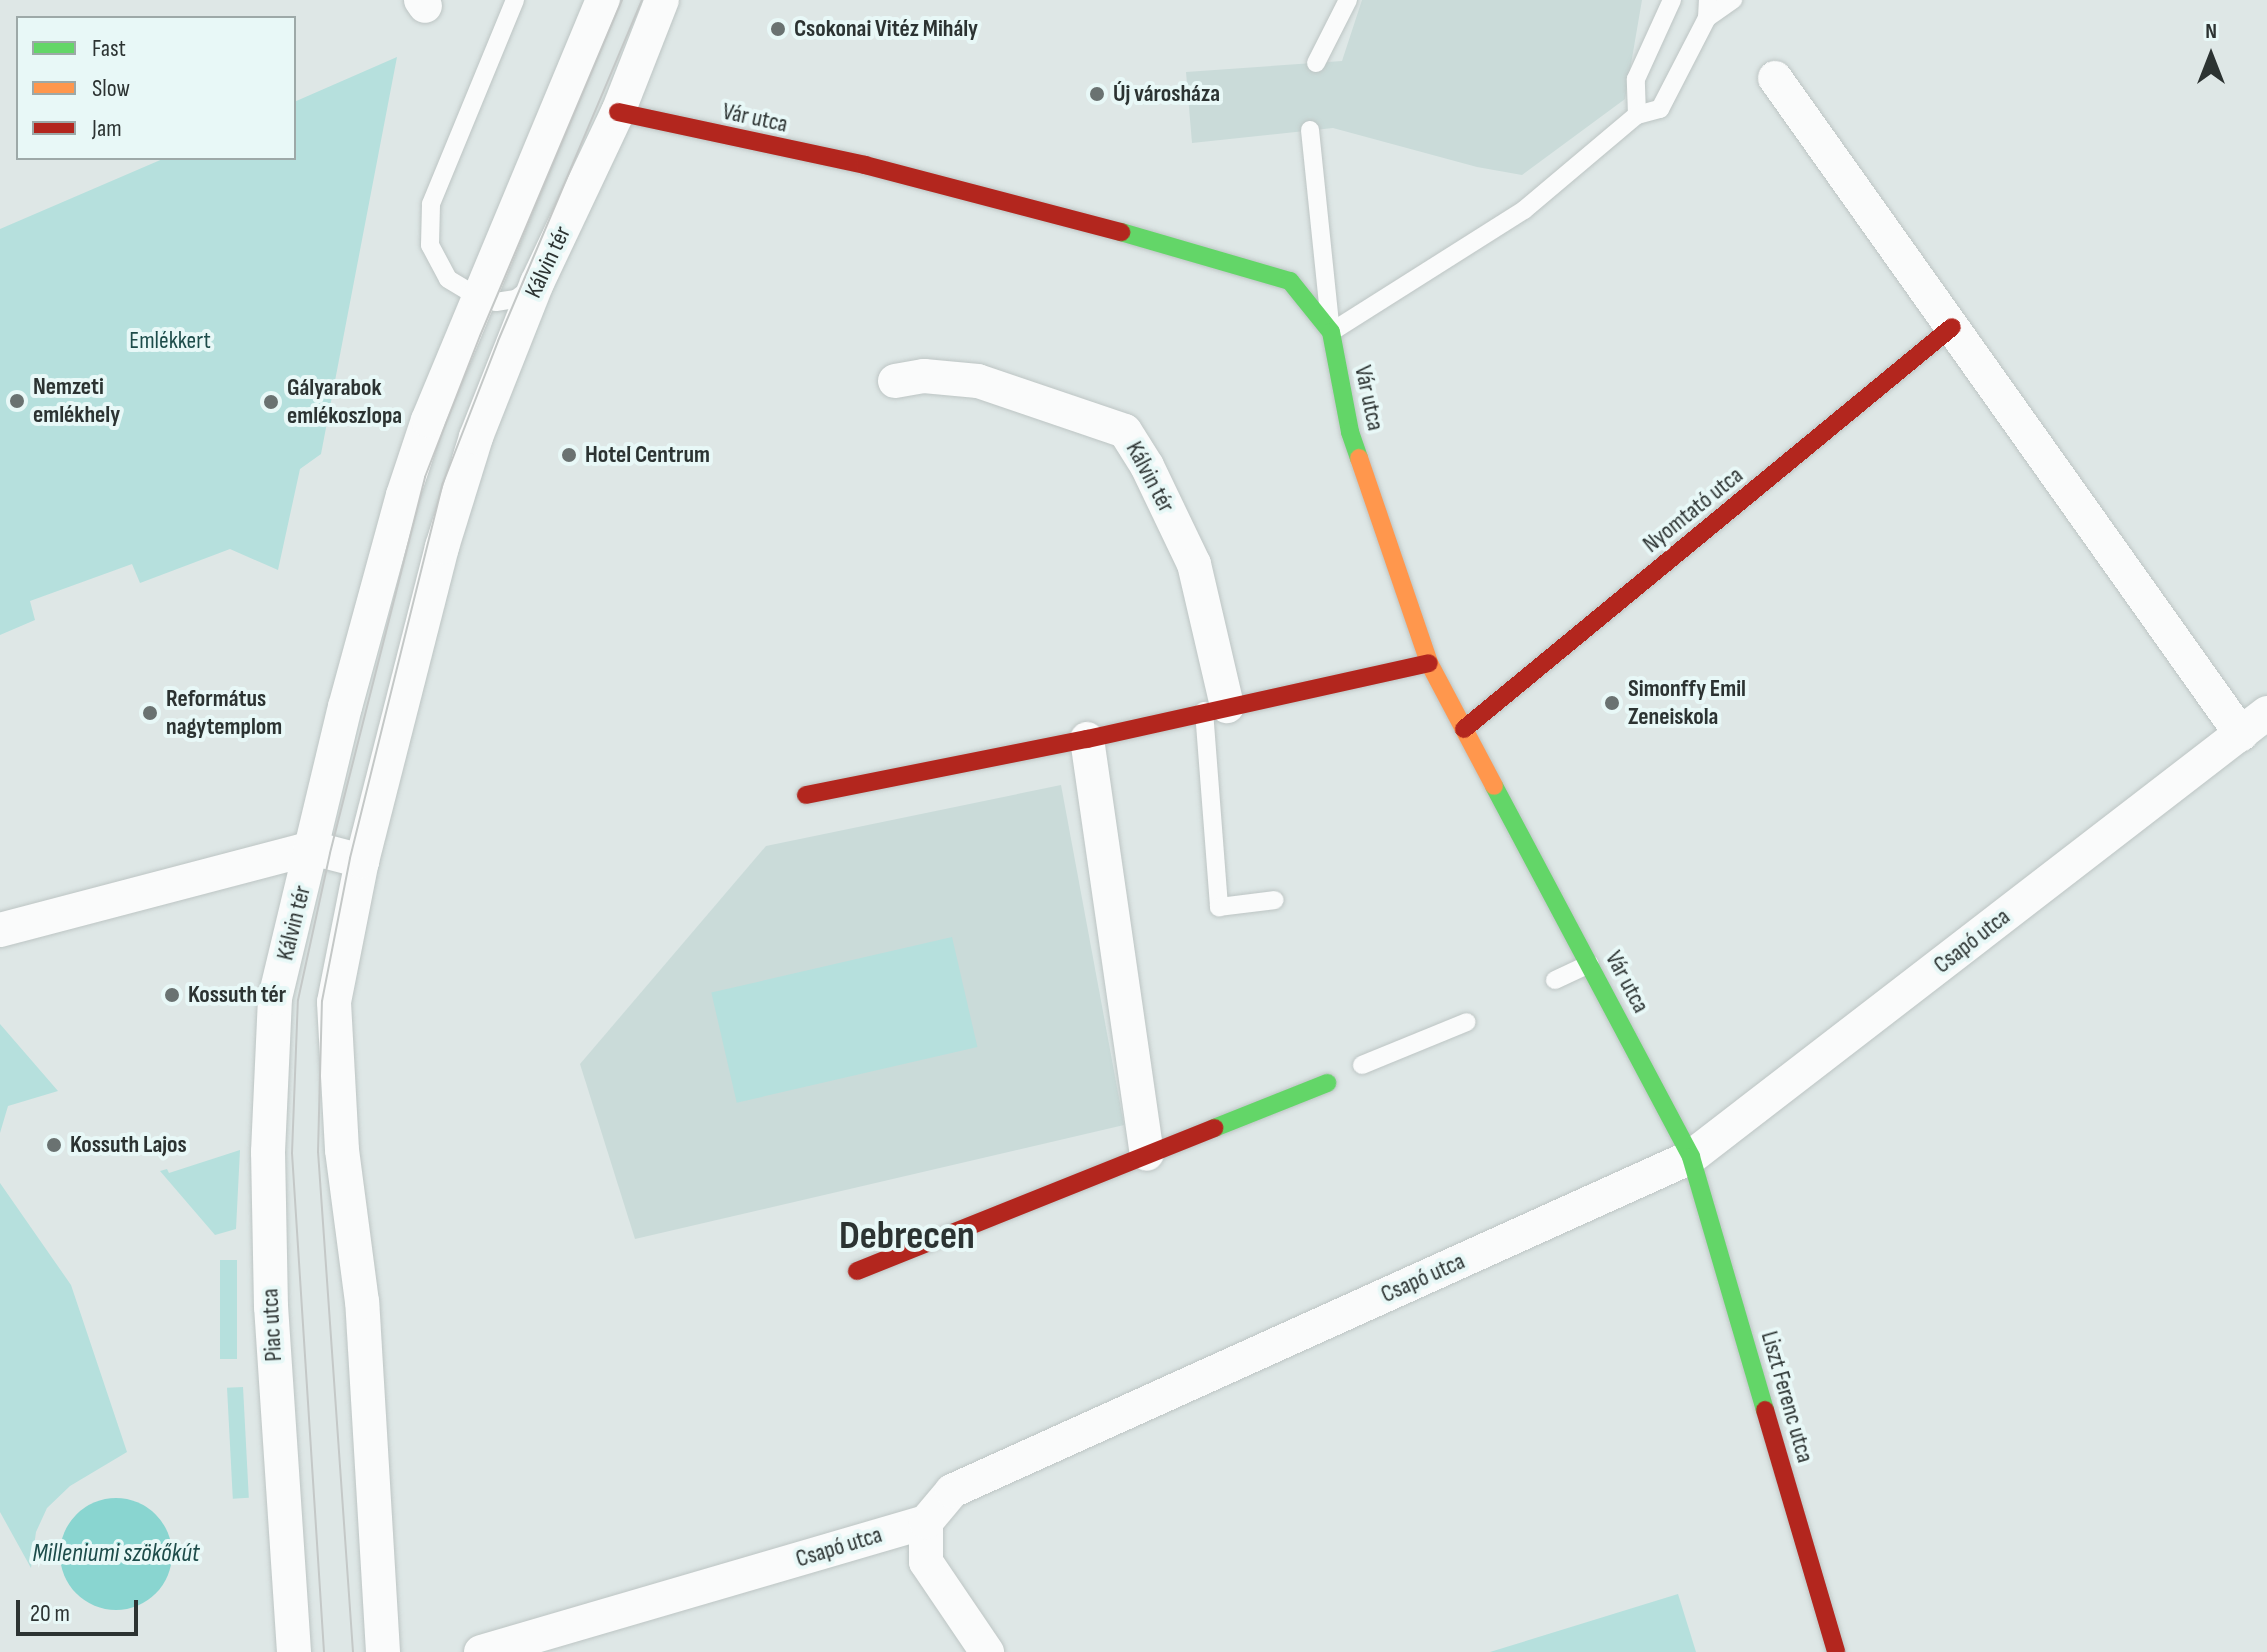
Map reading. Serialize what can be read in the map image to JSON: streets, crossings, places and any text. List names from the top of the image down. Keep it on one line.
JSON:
{"streets":{"street":["Vár utca","Kálvin tér","Nyomtató utca","Csapó utca","Piac utca","Liszt Ferenc utca"]},"crossings":[["Vár utca","Kálvin tér"],["Vár utca","Nyomtató utca"],["Vár utca","Csapó utca"],["Vár utca","Liszt Ferenc utca"],["Kálvin tér","Piac utca"],["Csapó utca","Liszt Ferenc utca"]],"districts":["Debrecen"],"water":["Milleniumi szökőkút"],"parks":["Emlékkert"],"places":["Csokonai Vitéz Mihály","Új városháza","Nemzeti emlékhely","Gályarabok emlékoszlopa","Hotel Centrum","Simonffy Emil Zeneiskola","Református nagytemplom","Kossuth tér","Kossuth Lajos"],"legend":["Fast","Slow","Jam"],"scale_bar":"20 m","north":"top"}
